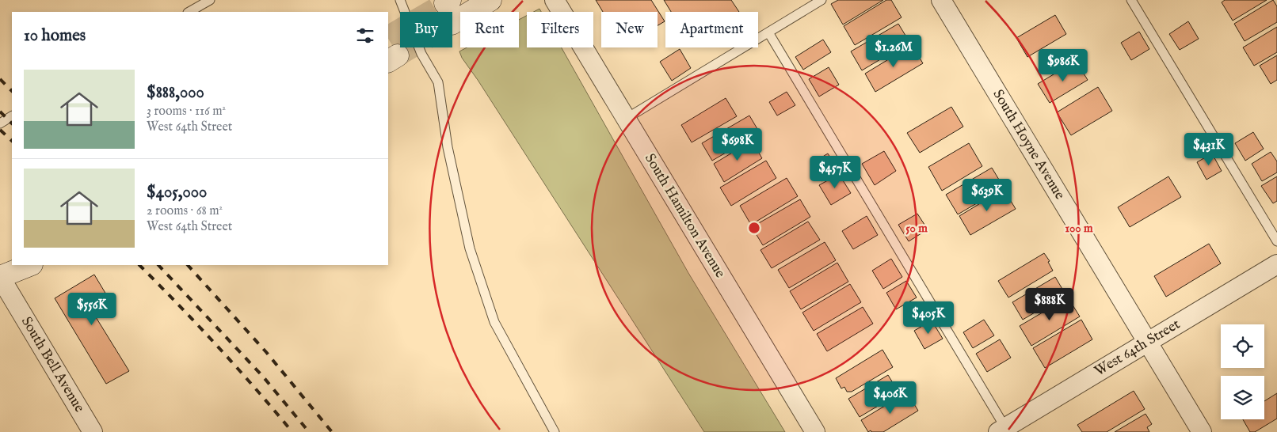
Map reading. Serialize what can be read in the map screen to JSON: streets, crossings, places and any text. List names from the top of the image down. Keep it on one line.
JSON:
{"streets":{"street":["South Hoyne Avenue","South Hamilton Avenue","West 64th Street","South Bell Avenue"]},"crossings":[["South Hoyne Avenue","West 64th Street"]],"page":{"chip":["Buy","Rent","Filters","New","Apartment"],"heading":"10 homes","price":["$1.26M","$986K","$698K","$431K","$457K","$639K","$888K","$556K","$405K","$406K"],"list":[{"name":"$888,000","note":"3 rooms · 116 m² · West 64th Street"},{"name":"$405,000","note":"2 rooms · 68 m² · West 64th Street"}]},"rings":["50 m","100 m"]}
